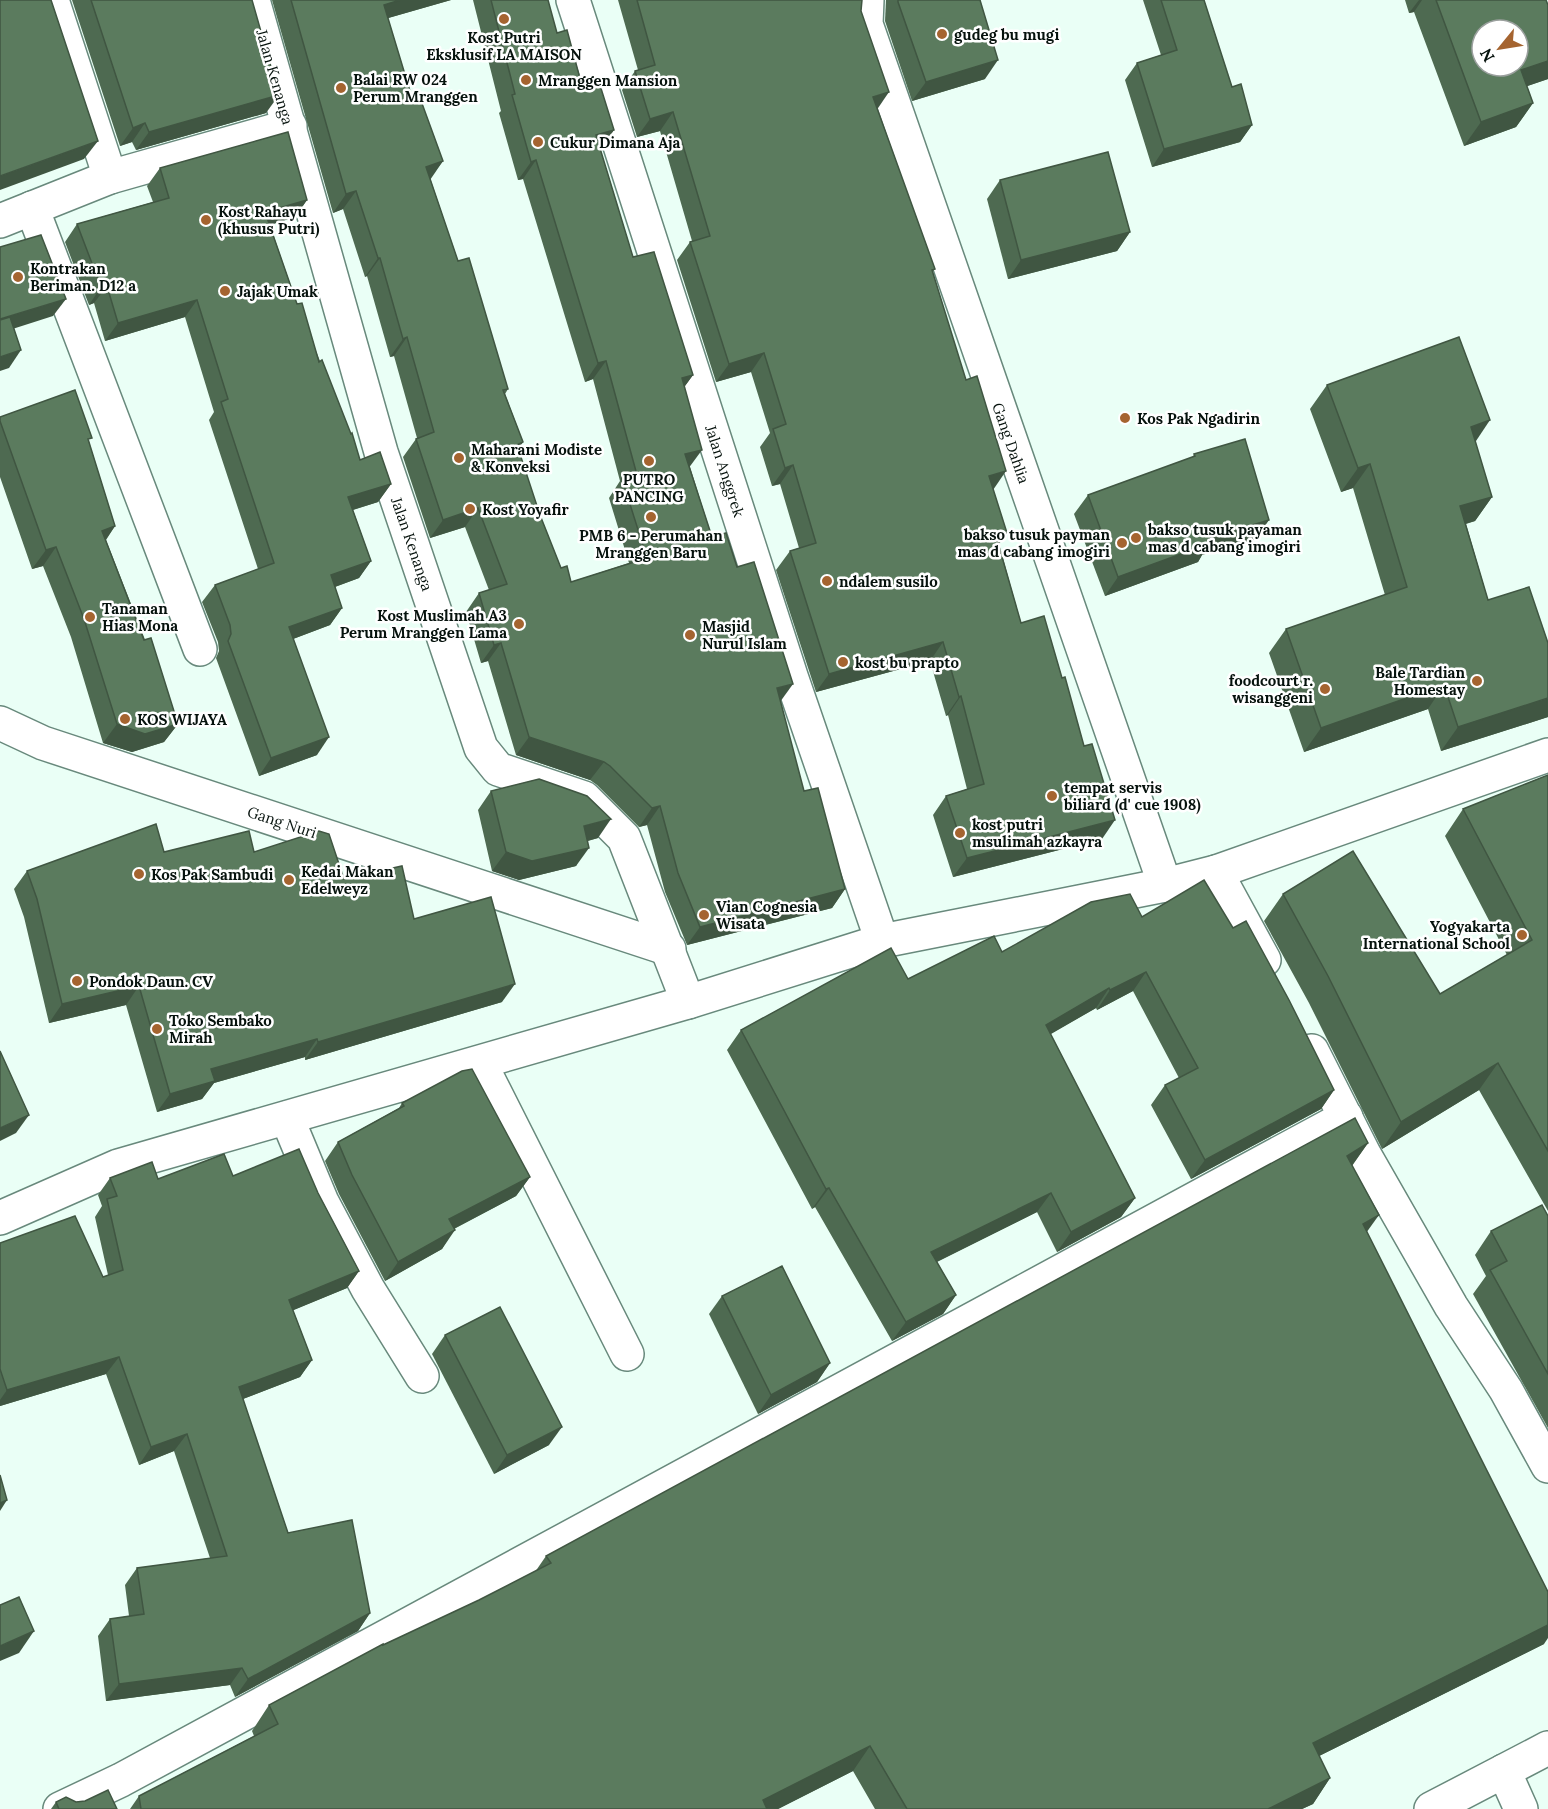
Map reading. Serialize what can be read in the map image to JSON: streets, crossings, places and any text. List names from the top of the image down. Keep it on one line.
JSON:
{"streets":{"street":["Jalan Kenanga","Gang Dahlia","Jalan Anggrek","Gang Nuri"]},"crossings":[["Jalan Kenanga","Gang Nuri"]],"places":["Kost Putri Eksklusif LA MAISON","gudeg bu mugi","Mranggen Mansion","Balai RW 024 Perum Mranggen","Cukur Dimana Aja","Kost Rahayu (khusus Putri)","Kontrakan Beriman. D12 a","Jajak Umak","Kos Pak Ngadirin","Maharani Modiste & Konveksi","PUTRO PANCING","Kost Yoyafir","PMB 6 - Perumahan Mranggen Baru","bakso tusuk payaman mas d cabang imogiri","bakso tusuk payman mas d cabang imogiri","ndalem susilo","Tanaman Hias Mona","Kost Muslimah A3 Perum Mranggen Lama","Masjid Nurul Islam","kost bu prapto","Bale Tardian Homestay","foodcourt r. wisanggeni","KOS WIJAYA","tempat servis biliard (d' cue 1908)","kost putri msulimah azkayra","Kos Pak Sambudi","Kedai Makan Edelweyz","Vian Cognesia Wisata","Yogyakarta International School","Pondok Daun. CV","Toko Sembako Mirah"],"north":"bottom left"}
